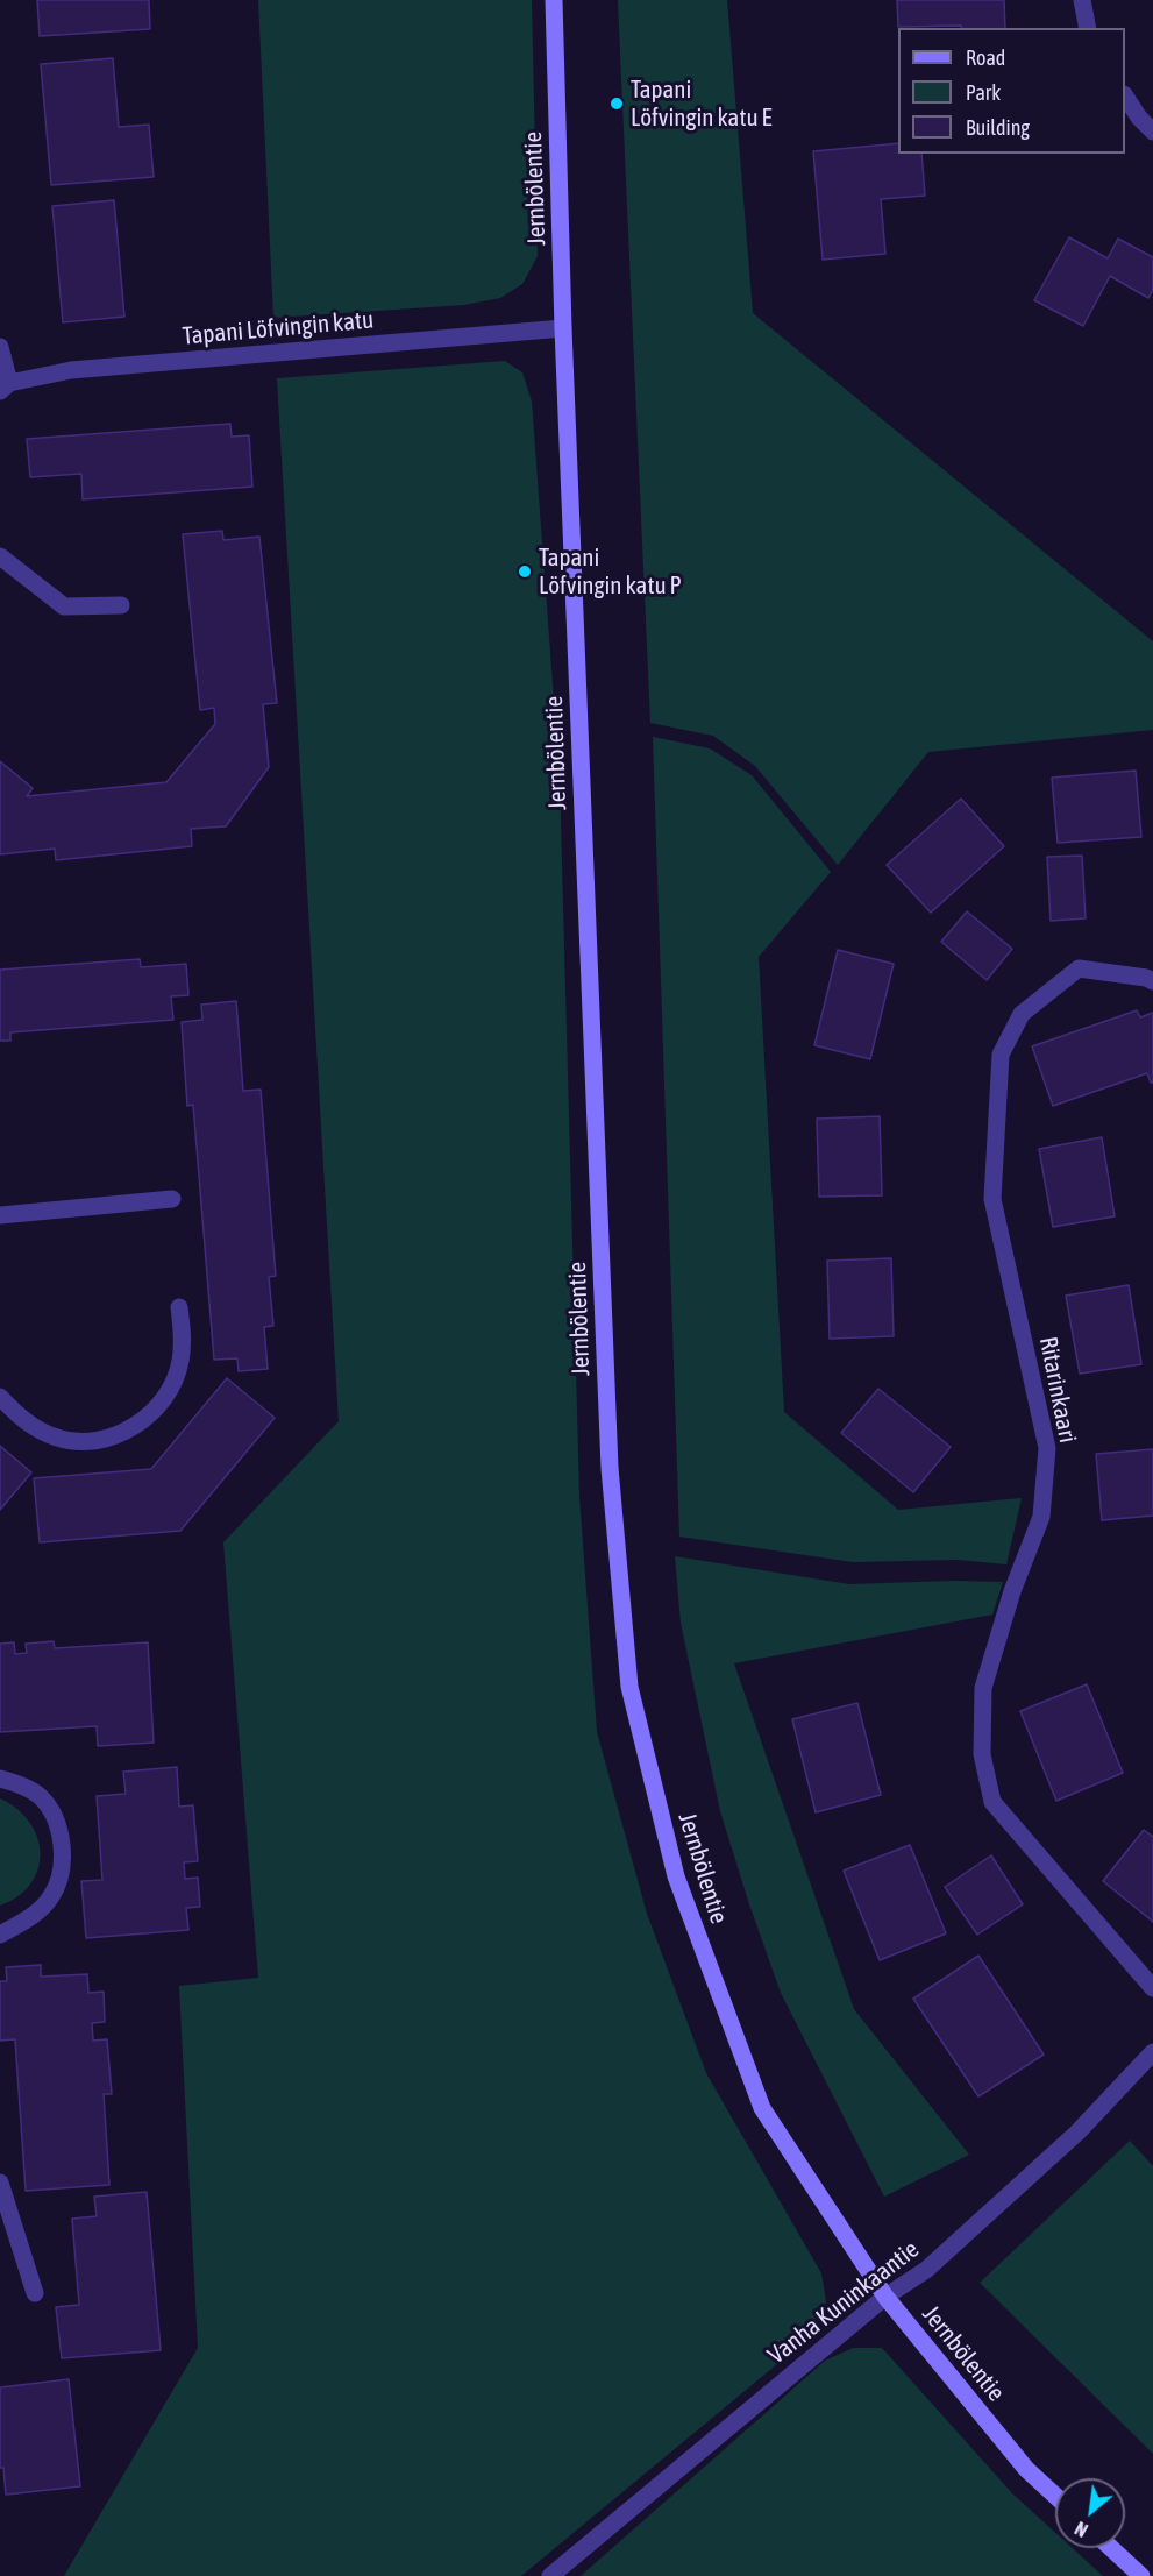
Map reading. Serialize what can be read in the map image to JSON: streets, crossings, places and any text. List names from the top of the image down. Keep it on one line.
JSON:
{"streets":{"street":["Jernbölentie","Tapani Löfvingin katu","Ritarinkaari","Vanha Kuninkaantie"]},"crossings":[["Jernbölentie","Tapani Löfvingin katu"],["Jernbölentie","Vanha Kuninkaantie"]],"places":["Tapani Löfvingin katu E","Tapani Löfvingin katu P"],"legend":["Road","Park","Building"],"north":"bottom left"}
